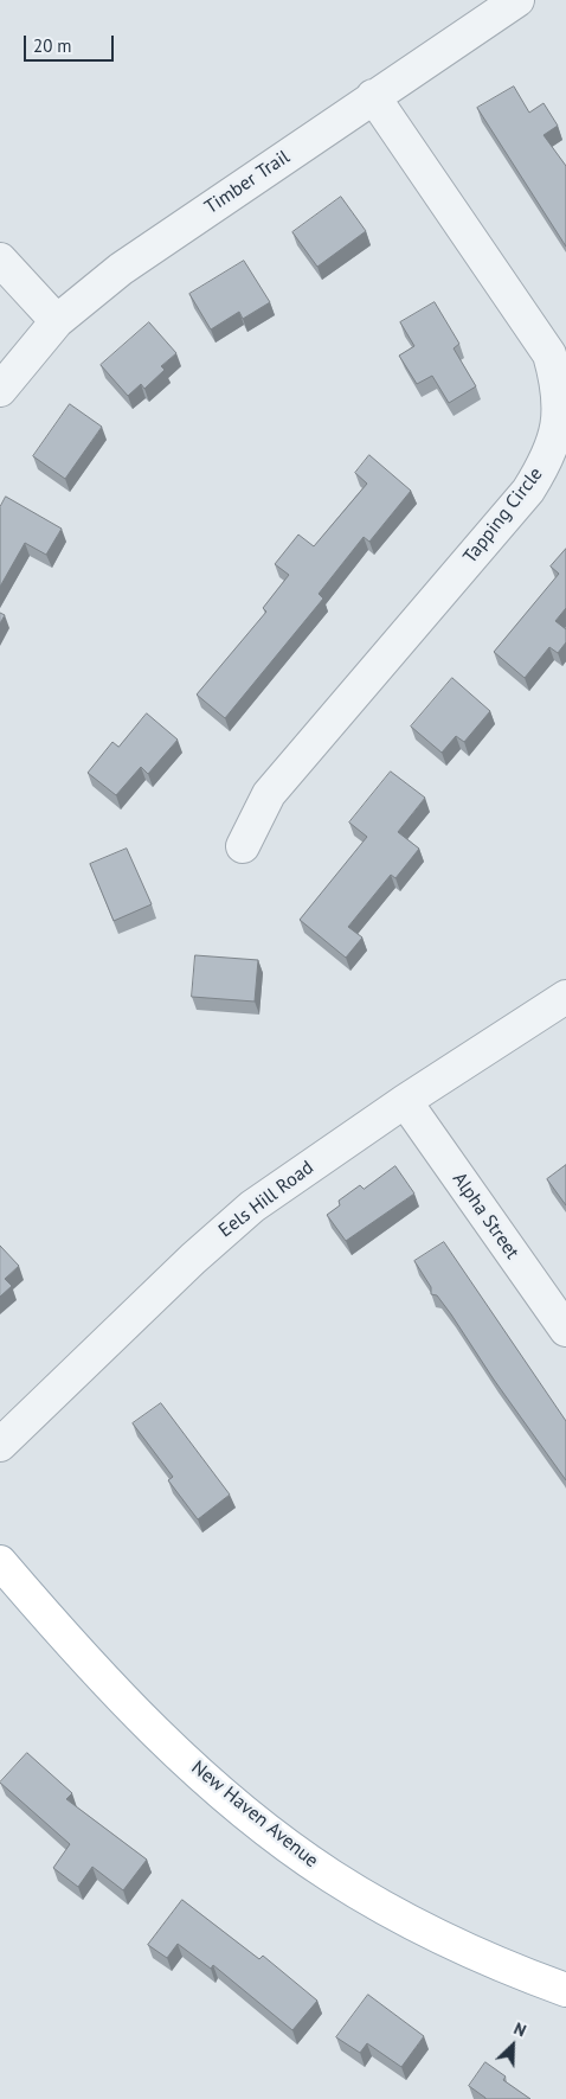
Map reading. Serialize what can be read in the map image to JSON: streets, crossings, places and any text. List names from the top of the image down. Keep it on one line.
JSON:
{"streets":{"main road":["New Haven Avenue"],"street":["Timber Trail","Tapping Circle","Eels Hill Road","Alpha Street"]},"crossings":[["Timber Trail","Tapping Circle"],["Eels Hill Road","Alpha Street"]],"scale_bar":"20 m","north":"top right"}
